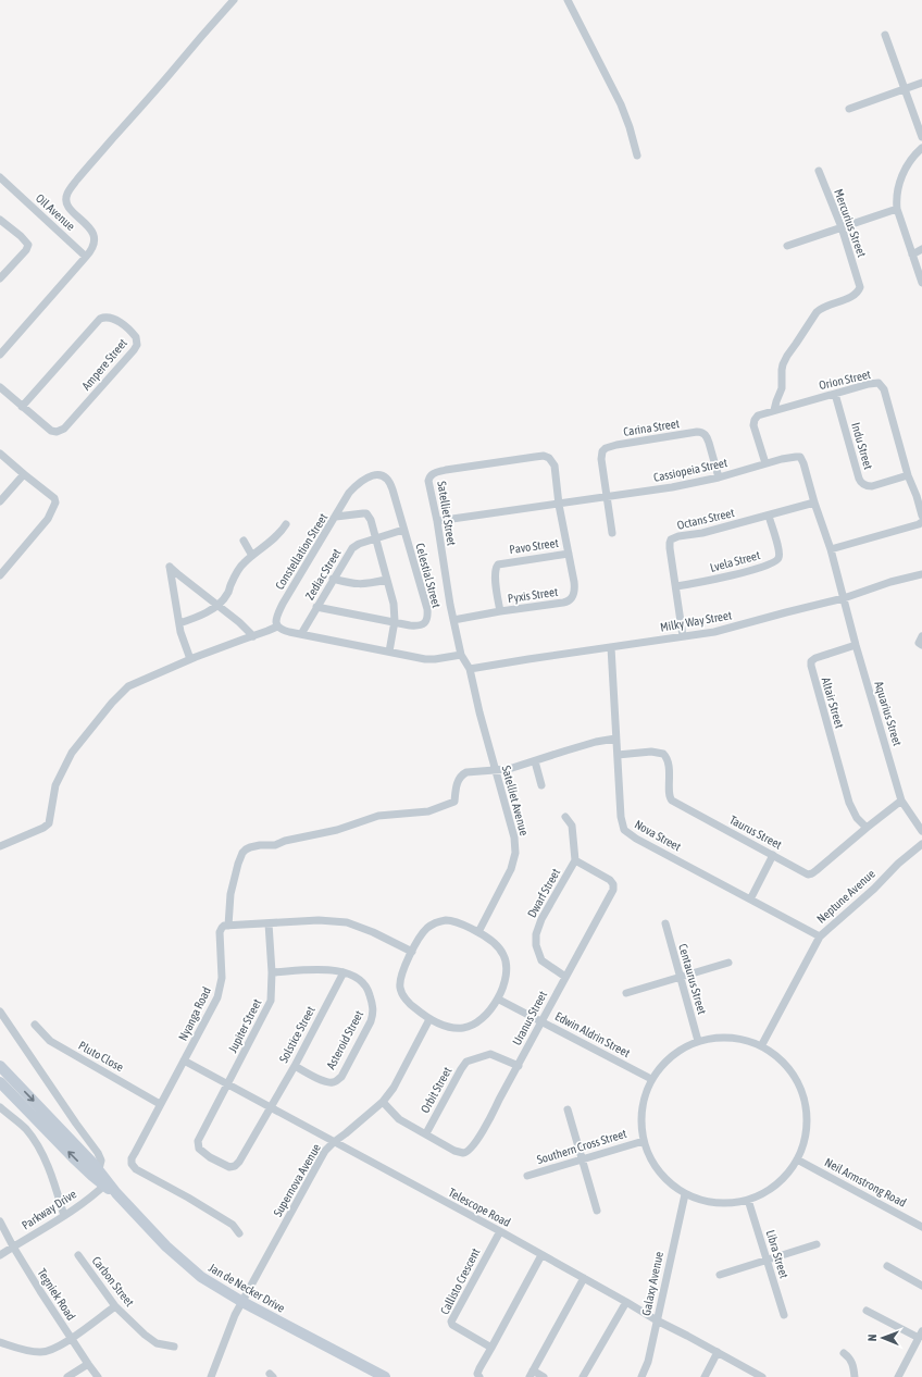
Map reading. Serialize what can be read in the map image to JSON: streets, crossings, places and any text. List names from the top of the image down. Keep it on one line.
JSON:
{"streets":{"main road":["Jan de Necker Drive"],"street":["Oil Avenue","Mercurius Street","Ampere Street","Orion Street","Carina Street","Indu Street","Cassiopeia Street","Satelliet Street","Octans Street","Pavo Street","Constellation Street","Lvela Street","Zediac Street","Celestial Street","Pyxis Street","Milky Way Street","Altair Street","Aquarius Street","Satelliet Avenue","Taurus Street","Nova Street","Dwarf Street","Neptune Avenue","Centaurus Street","Nyanga Road","Uranus Street","Jupiter Street","Solstice Street","Edwin Aldrin Street","Asteroid Street","Pluto Close","Orbit Street","Southern Cross Street","Supernova Avenue","Neil Armstrong Road","Telescope Road","Parkway Drive","Libra Street","Carbon Street","Callisto Crescent","Galaxy Avenue","Tegniek Road"]},"crossings":[["Mercurius Street","Orion Street"],["Orion Street","Indu Street"],["Orion Street","Cassiopeia Street"],["Carina Street","Cassiopeia Street"],["Cassiopeia Street","Satelliet Street"],["Cassiopeia Street","Octans Street"],["Cassiopeia Street","Pyxis Street"],["Cassiopeia Street","Milky Way Street"],["Cassiopeia Street","Aquarius Street"],["Satelliet Street","Pyxis Street"],["Satelliet Street","Milky Way Street"],["Satelliet Street","Satelliet Avenue"],["Octans Street","Lvela Street"],["Octans Street","Milky Way Street"],["Pavo Street","Pyxis Street"],["Constellation Street","Zediac Street"],["Constellation Street","Celestial Street"],["Milky Way Street","Aquarius Street"],["Milky Way Street","Satelliet Avenue"],["Milky Way Street","Nova Street"],["Altair Street","Aquarius Street"],["Altair Street","Taurus Street"],["Aquarius Street","Taurus Street"],["Satelliet Avenue","Edwin Aldrin Street"],["Satelliet Avenue","Supernova Avenue"],["Taurus Street","Nova Street"],["Nova Street","Neptune Avenue"],["Dwarf Street","Uranus Street"],["Nyanga Road","Pluto Close"],["Nyanga Road","Telescope Road"],["Uranus Street","Edwin Aldrin Street"],["Uranus Street","Orbit Street"],["Uranus Street","Supernova Avenue"],["Jupiter Street","Solstice Street"],["Jupiter Street","Asteroid Street"],["Jupiter Street","Telescope Road"],["Solstice Street","Asteroid Street"],["Solstice Street","Telescope Road"],["Edwin Aldrin Street","Supernova Avenue"],["Supernova Avenue","Telescope Road"],["Supernova Avenue","Jan de Necker Drive"],["Telescope Road","Callisto Crescent"],["Telescope Road","Galaxy Avenue"],["Parkway Drive","Jan de Necker Drive"],["Parkway Drive","Tegniek Road"]],"north":"left"}
